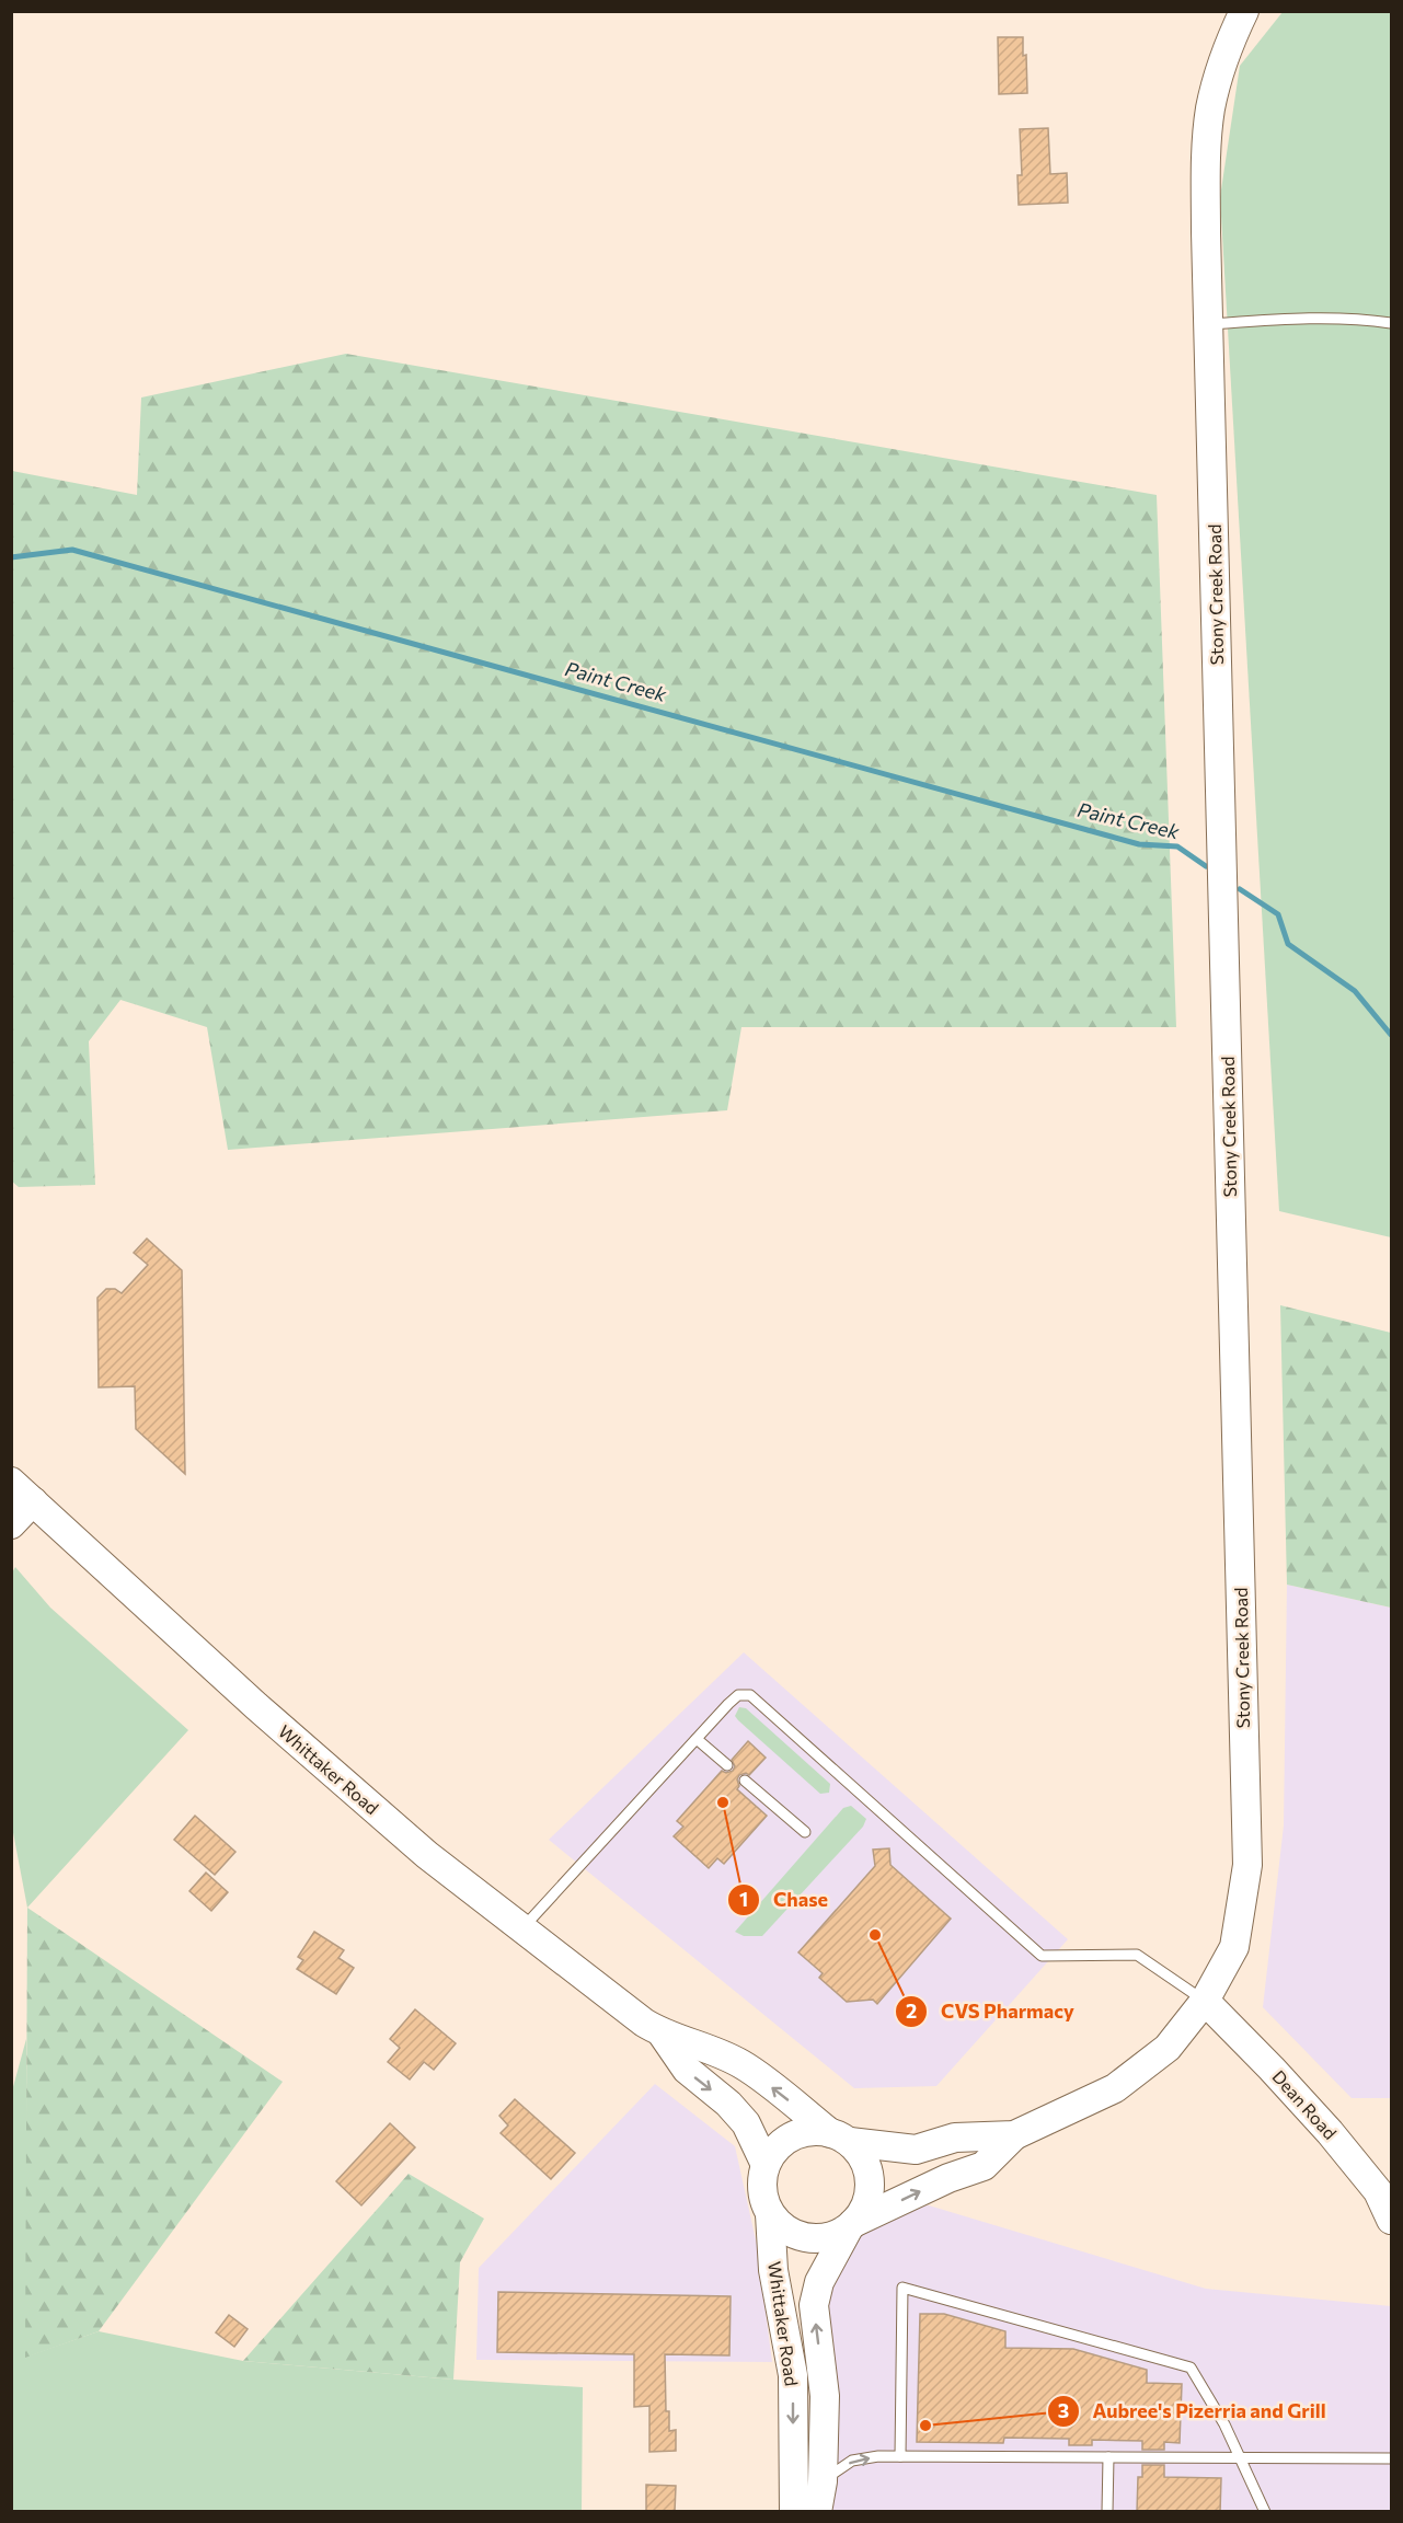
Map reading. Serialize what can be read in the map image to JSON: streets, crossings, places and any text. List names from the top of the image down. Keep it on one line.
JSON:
{"streets":{"main road":["Stony Creek Road","Whittaker Road","Dean Road"]},"crossings":[["Stony Creek Road","Whittaker Road"],["Stony Creek Road","Dean Road"]],"water":["Paint Creek"],"places":["Chase","CVS Pharmacy","Aubree's Pizerria and Grill"]}
